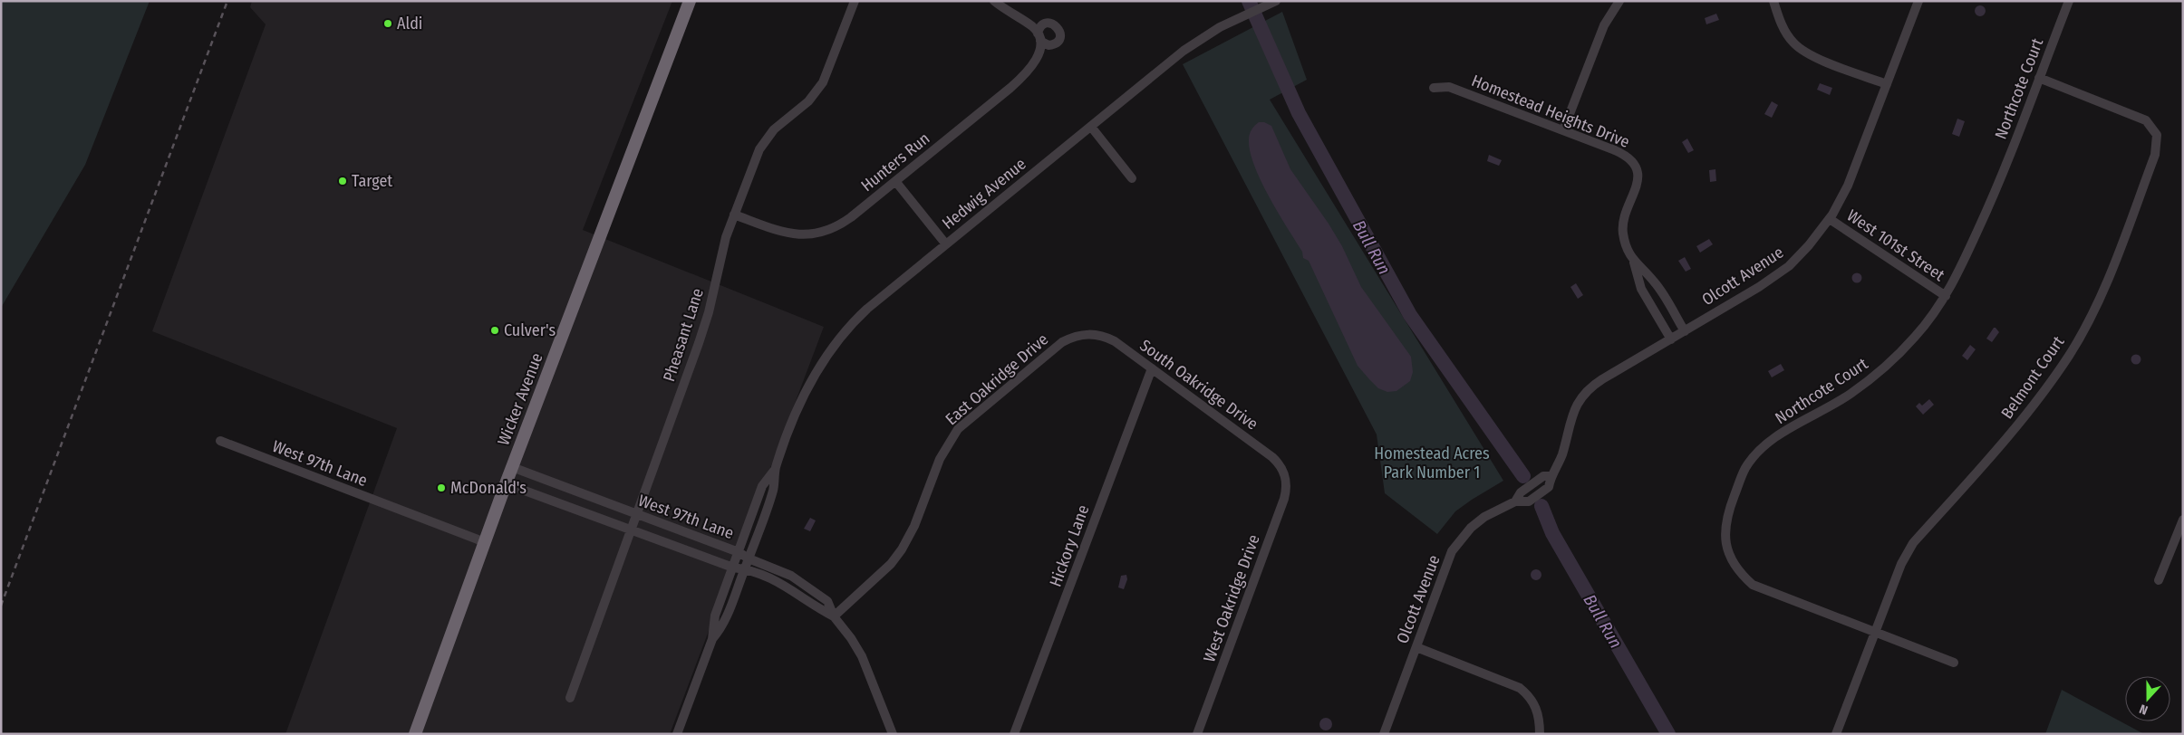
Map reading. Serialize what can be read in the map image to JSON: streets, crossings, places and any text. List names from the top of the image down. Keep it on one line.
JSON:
{"streets":{"highway":["Wicker Avenue"],"street":["Northcote Court","Homestead Heights Drive","Hunters Run","Hedwig Avenue","West 101st Street","Olcott Avenue","Pheasant Lane","Belmont Court","East Oakridge Drive","South Oakridge Drive","West 97th Lane","Hickory Lane","West Oakridge Drive"]},"crossings":[["Northcote Court","West 101st Street"],["Northcote Court","Belmont Court"],["Homestead Heights Drive","Olcott Avenue"],["Hunters Run","Pheasant Lane"],["Hedwig Avenue","West 97th Lane"],["West 101st Street","Olcott Avenue"],["Pheasant Lane","West 97th Lane"],["East Oakridge Drive","South Oakridge Drive"],["East Oakridge Drive","West 97th Lane"],["South Oakridge Drive","Hickory Lane"],["South Oakridge Drive","West Oakridge Drive"],["Wicker Avenue","West 97th Lane"]],"water":["Bull Run"],"parks":["Homestead Acres Park Number 1"],"places":["Aldi","Target","Culver's","McDonald's"],"north":"bottom"}
